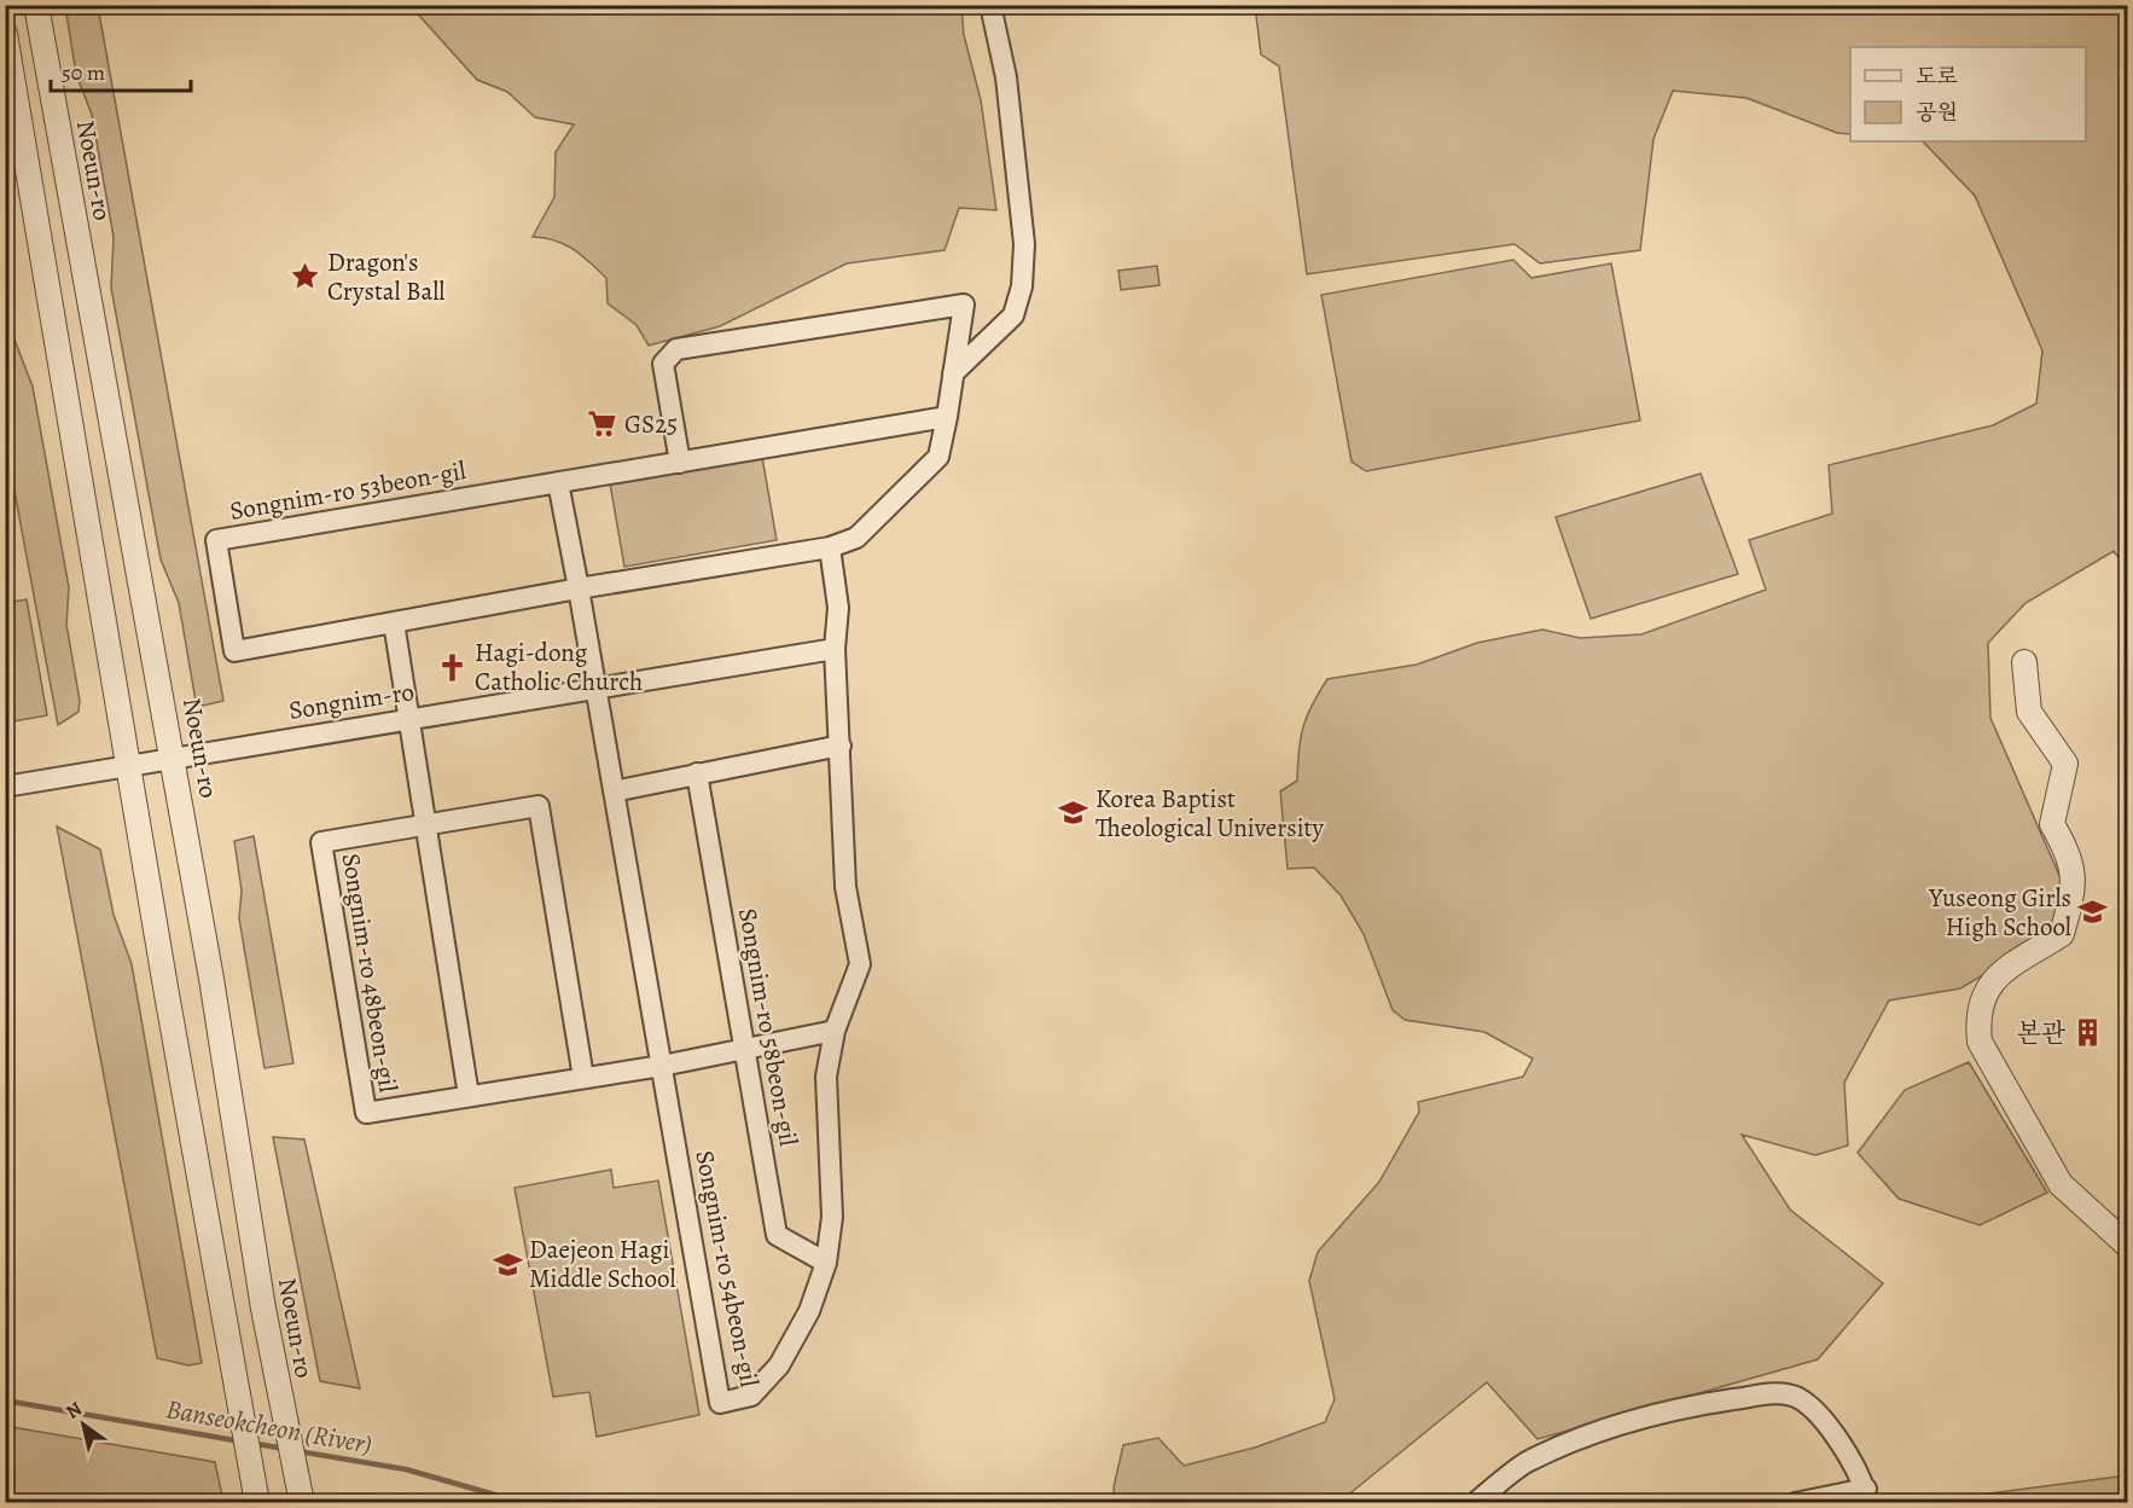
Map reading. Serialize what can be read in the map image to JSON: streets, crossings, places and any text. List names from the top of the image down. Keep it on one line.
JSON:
{"streets":{"street":["Noeun-ro","Songnim-ro 53beon-gil","Songnim-ro","Songnim-ro 48beon-gil","Songnim-ro 58beon-gil","Songnim-ro 54beon-gil"]},"crossings":[["Noeun-ro","Songnim-ro"],["Songnim-ro","Songnim-ro 54beon-gil"],["Songnim-ro 48beon-gil","Songnim-ro 58beon-gil"],["Songnim-ro 48beon-gil","Songnim-ro 54beon-gil"],["Songnim-ro 58beon-gil","Songnim-ro 54beon-gil"]],"water":["Banseokcheon (River)"],"places":{"place":["Dragon's Crystal Ball"],"supermarket":["GS25"],"church":["Hagi-dong Catholic Church"],"school or university":["Korea Baptist Theological University","Yuseong Girls High School","Daejeon Hagi Middle School"],"building":["본관"]},"legend":["도로","공원"],"scale_bar":"50 m","north":"top left"}
